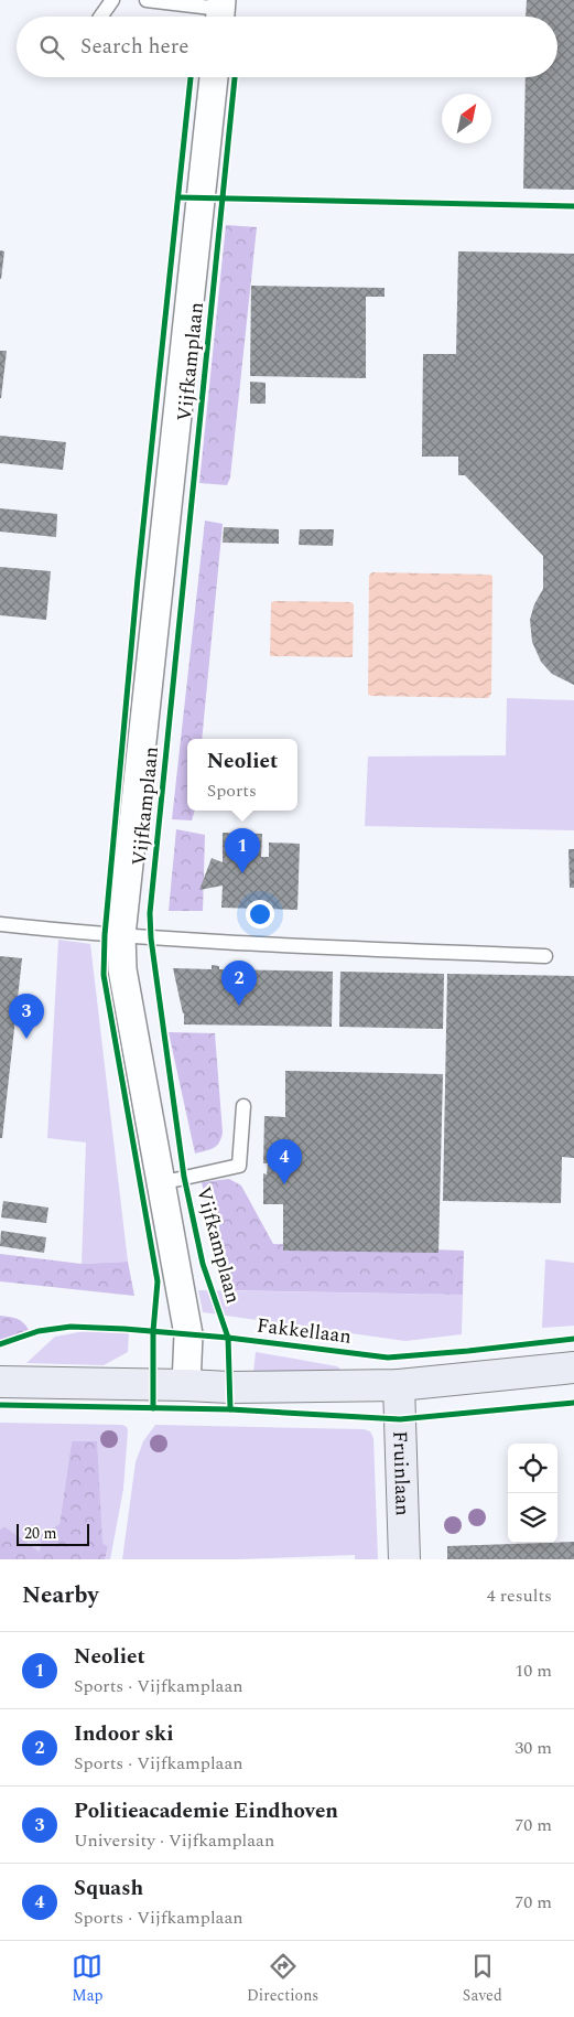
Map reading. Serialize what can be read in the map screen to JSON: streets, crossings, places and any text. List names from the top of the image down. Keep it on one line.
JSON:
{"streets":{"street":["Vijfkamplaan","Fruinlaan"],"cycle path":["Fakkellaan"]},"scale_bar":"20 m","north":"top right","page":{"search":"Search here","popup":["Neoliet","Sports"],"pins":["1","2","3","4"],"scale":"20 m","heading":["Nearby","4 results"],"list":[{"mark":"1","name":"Neoliet","note":"Sports · Vijfkamplaan","value":"10 m"},{"mark":"2","name":"Indoor ski","note":"Sports · Vijfkamplaan","value":"30 m"},{"mark":"3","name":"Politieacademie Eindhoven","note":"University · Vijfkamplaan","value":"70 m"},{"mark":"4","name":"Squash","note":"Sports · Vijfkamplaan","value":"70 m"}],"nav":["Map","Directions","Saved"]}}
